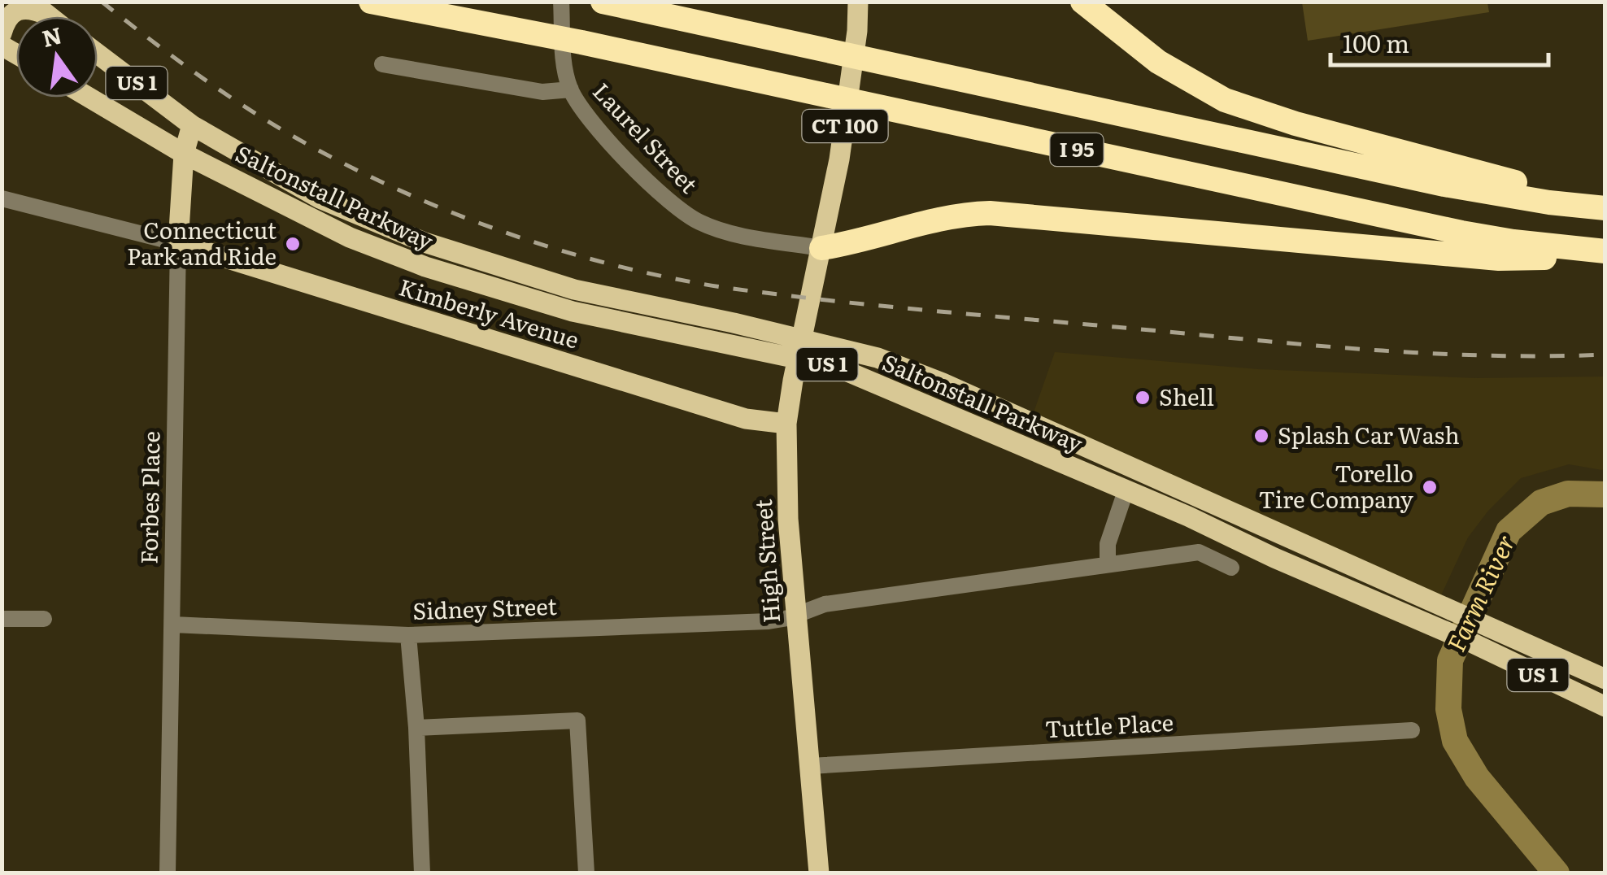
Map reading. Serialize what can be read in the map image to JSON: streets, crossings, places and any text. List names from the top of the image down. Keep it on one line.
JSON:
{"streets":{"highway":["I 95"],"main road":["US 1","CT 100","Saltonstall Parkway","Kimberly Avenue","Forbes Place","High Street"],"street":["Laurel Street","Sidney Street","Tuttle Place"]},"crossings":[["US 1","Saltonstall Parkway"],["US 1","Forbes Place"],["CT 100","Laurel Street"],["CT 100","High Street"],["Laurel Street","High Street"],["Saltonstall Parkway","Forbes Place"],["Kimberly Avenue","Forbes Place"],["Kimberly Avenue","High Street"],["Forbes Place","Sidney Street"],["High Street","Sidney Street"],["High Street","Tuttle Place"]],"water":["Farm River"],"places":["Connecticut Park and Ride","Shell","Splash Car Wash","Torello Tire Company"],"scale_bar":"100 m","north":"top"}
